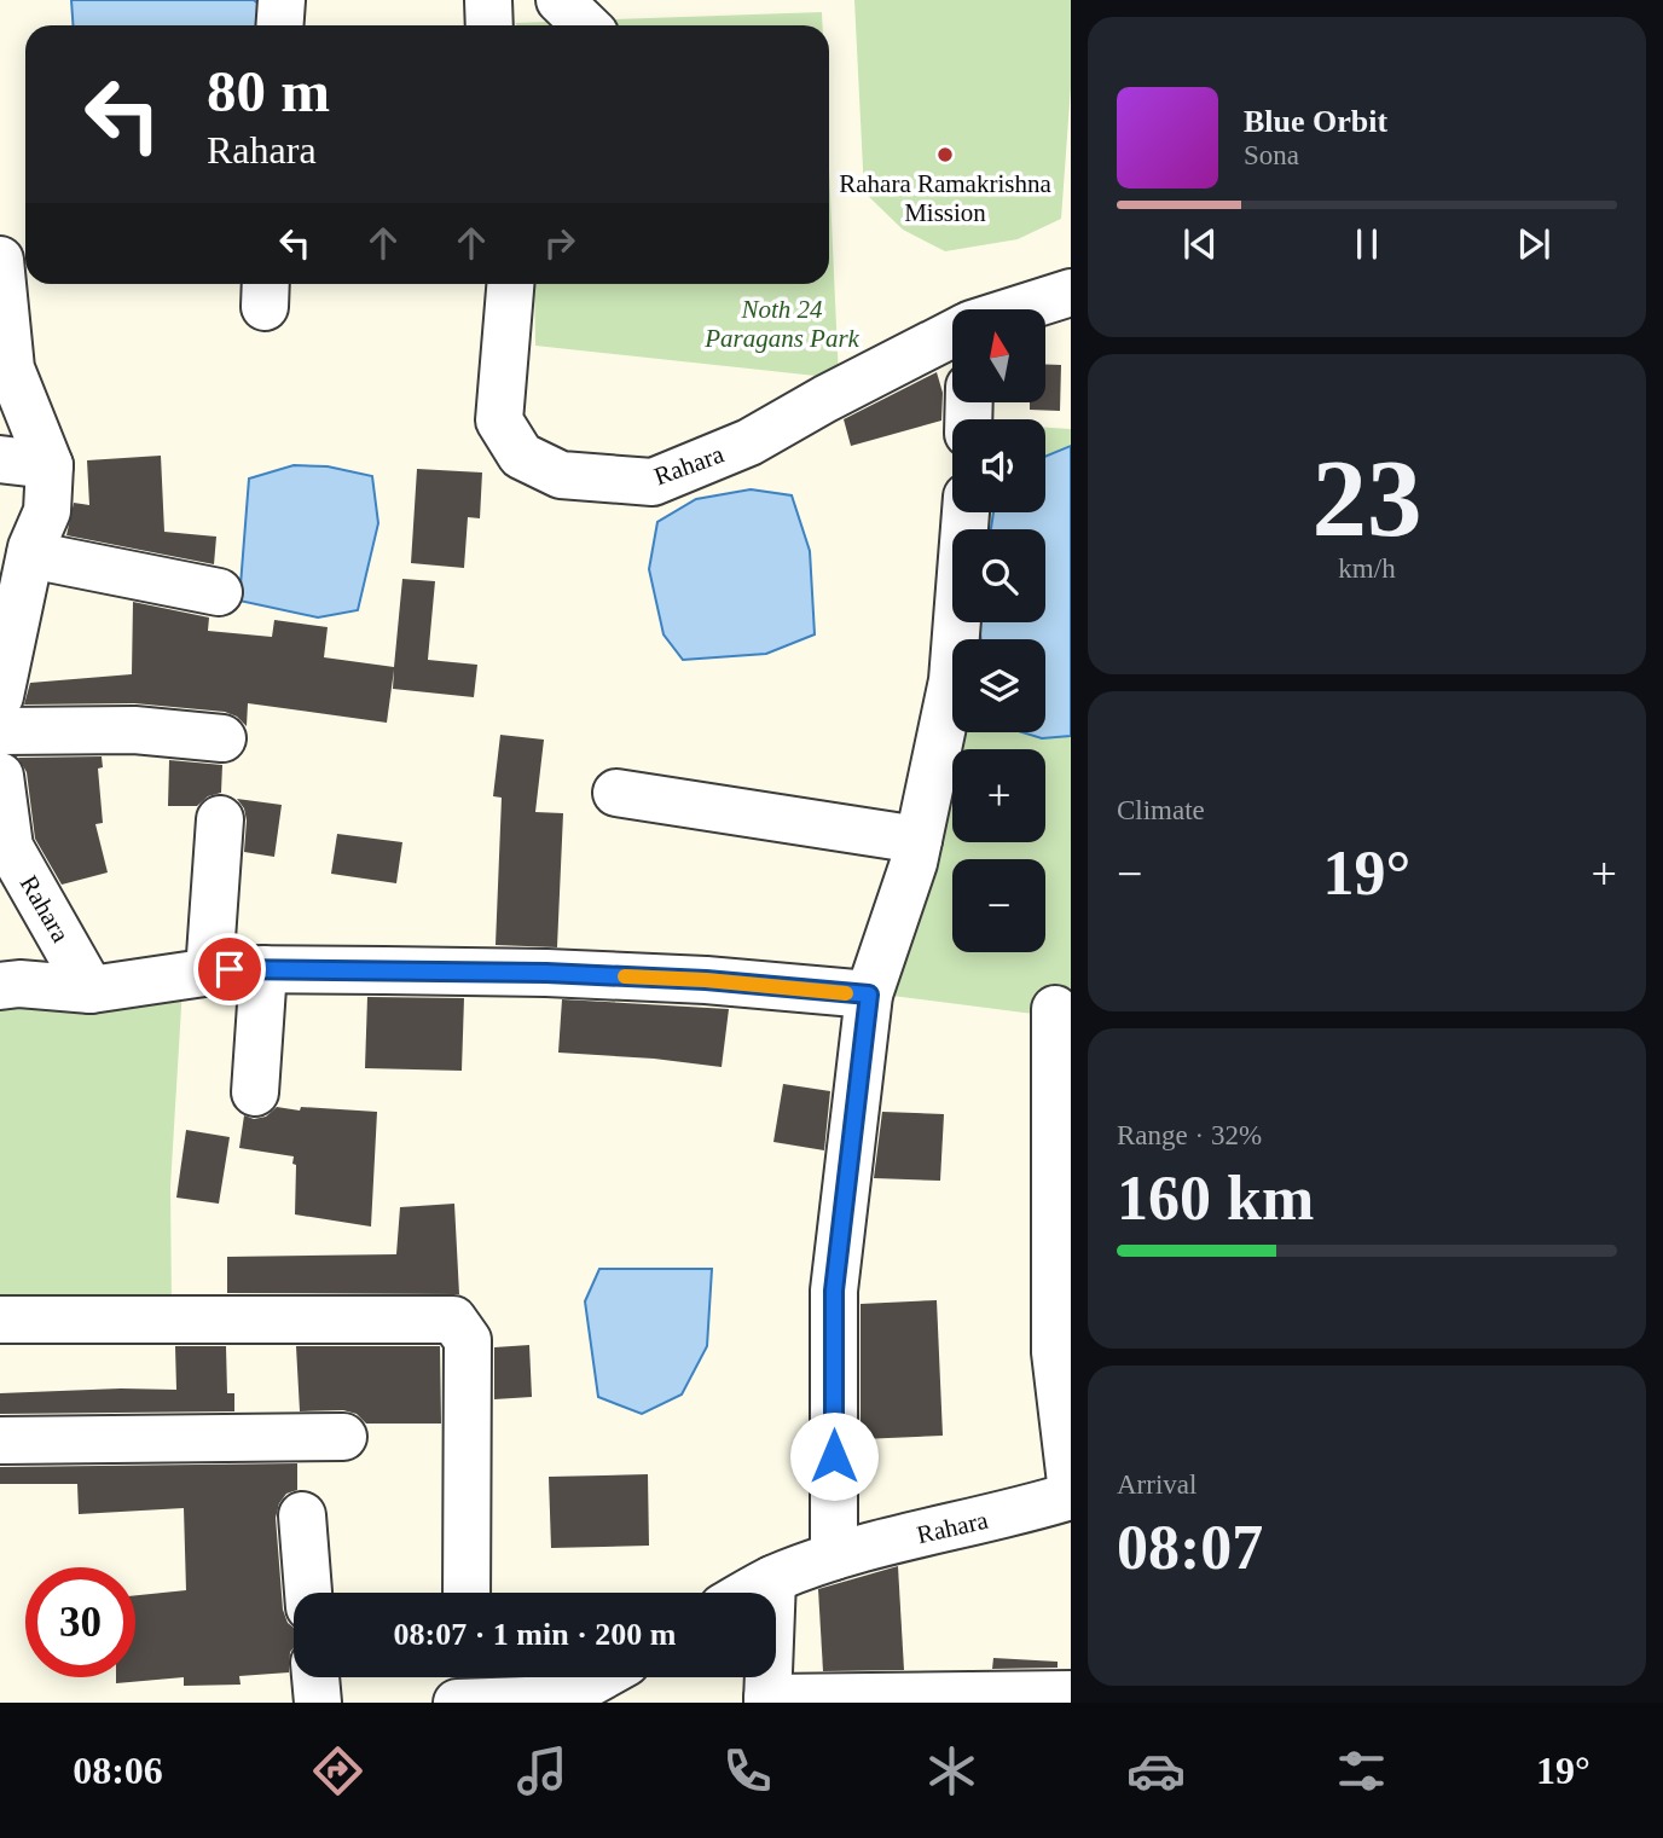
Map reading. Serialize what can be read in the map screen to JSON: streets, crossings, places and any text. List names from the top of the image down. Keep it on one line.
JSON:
{"streets":{"street":["Rahara"]},"parks":["Noth 24 Paragans Park"],"places":["Rahara Ramakrishna Mission"],"north":"top","page":{"turn":["80 m","Rahara"],"song":["Blue Orbit","Sona"],"map_buttons":["+","−"],"tile":[["23","km/h"],"Climate",["Range · 32%","160 km"],["Arrival","08:07"]],"heat":["−","19°","+"],"limit":"30","trip":"08:07 · 1 min · 200 m","tabs":["08:06","19°"]}}
